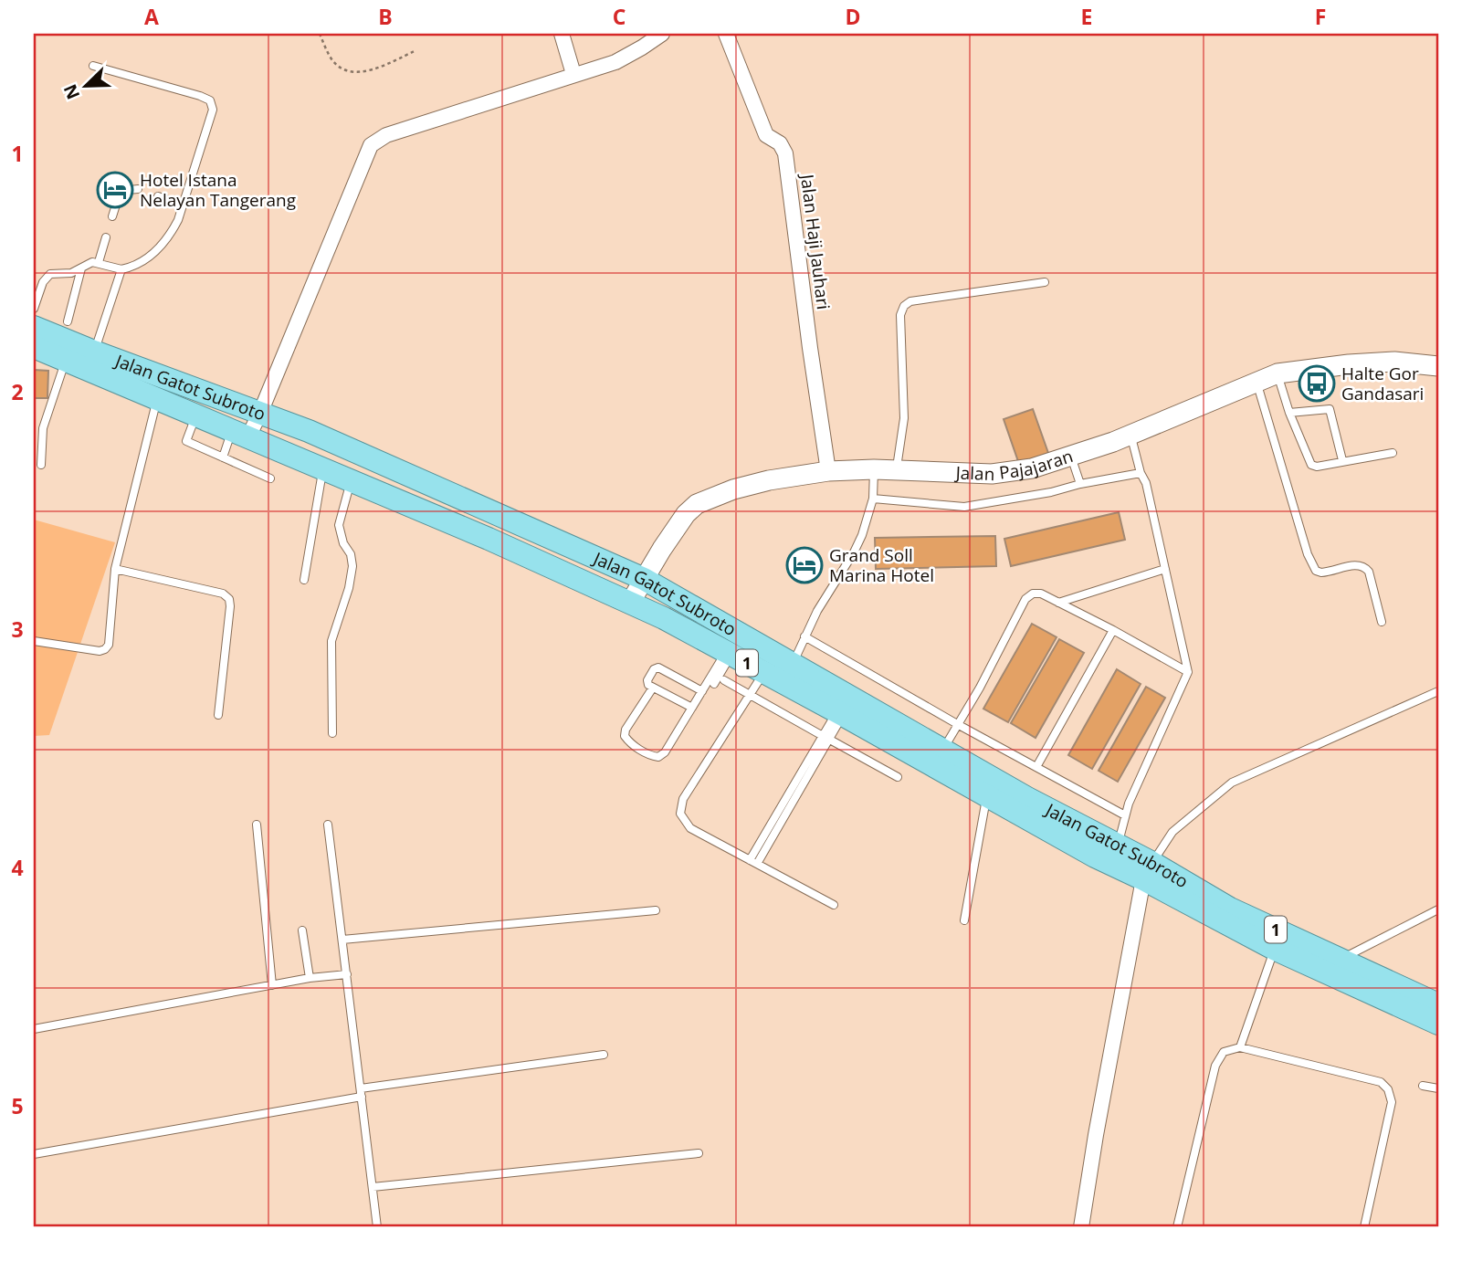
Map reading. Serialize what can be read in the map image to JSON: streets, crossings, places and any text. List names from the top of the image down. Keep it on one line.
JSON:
{"streets":{"highway":["Jalan Gatot Subroto","1"],"main road":["Jalan Pajajaran"],"street":["Jalan Haji Jauhari"]},"crossings":[["Jalan Haji Jauhari","Jalan Pajajaran"],["Jalan Gatot Subroto","Jalan Pajajaran"]],"places":{"hotel":["Hotel Istana Nelayan Tangerang","Grand Soll Marina Hotel"],"bus stop":["Halte Gor Gandasari"]},"north":"bottom left","grid":{"columns":["A","B","C","D","E","F"],"rows":["1","2","3","4","5"]}}
